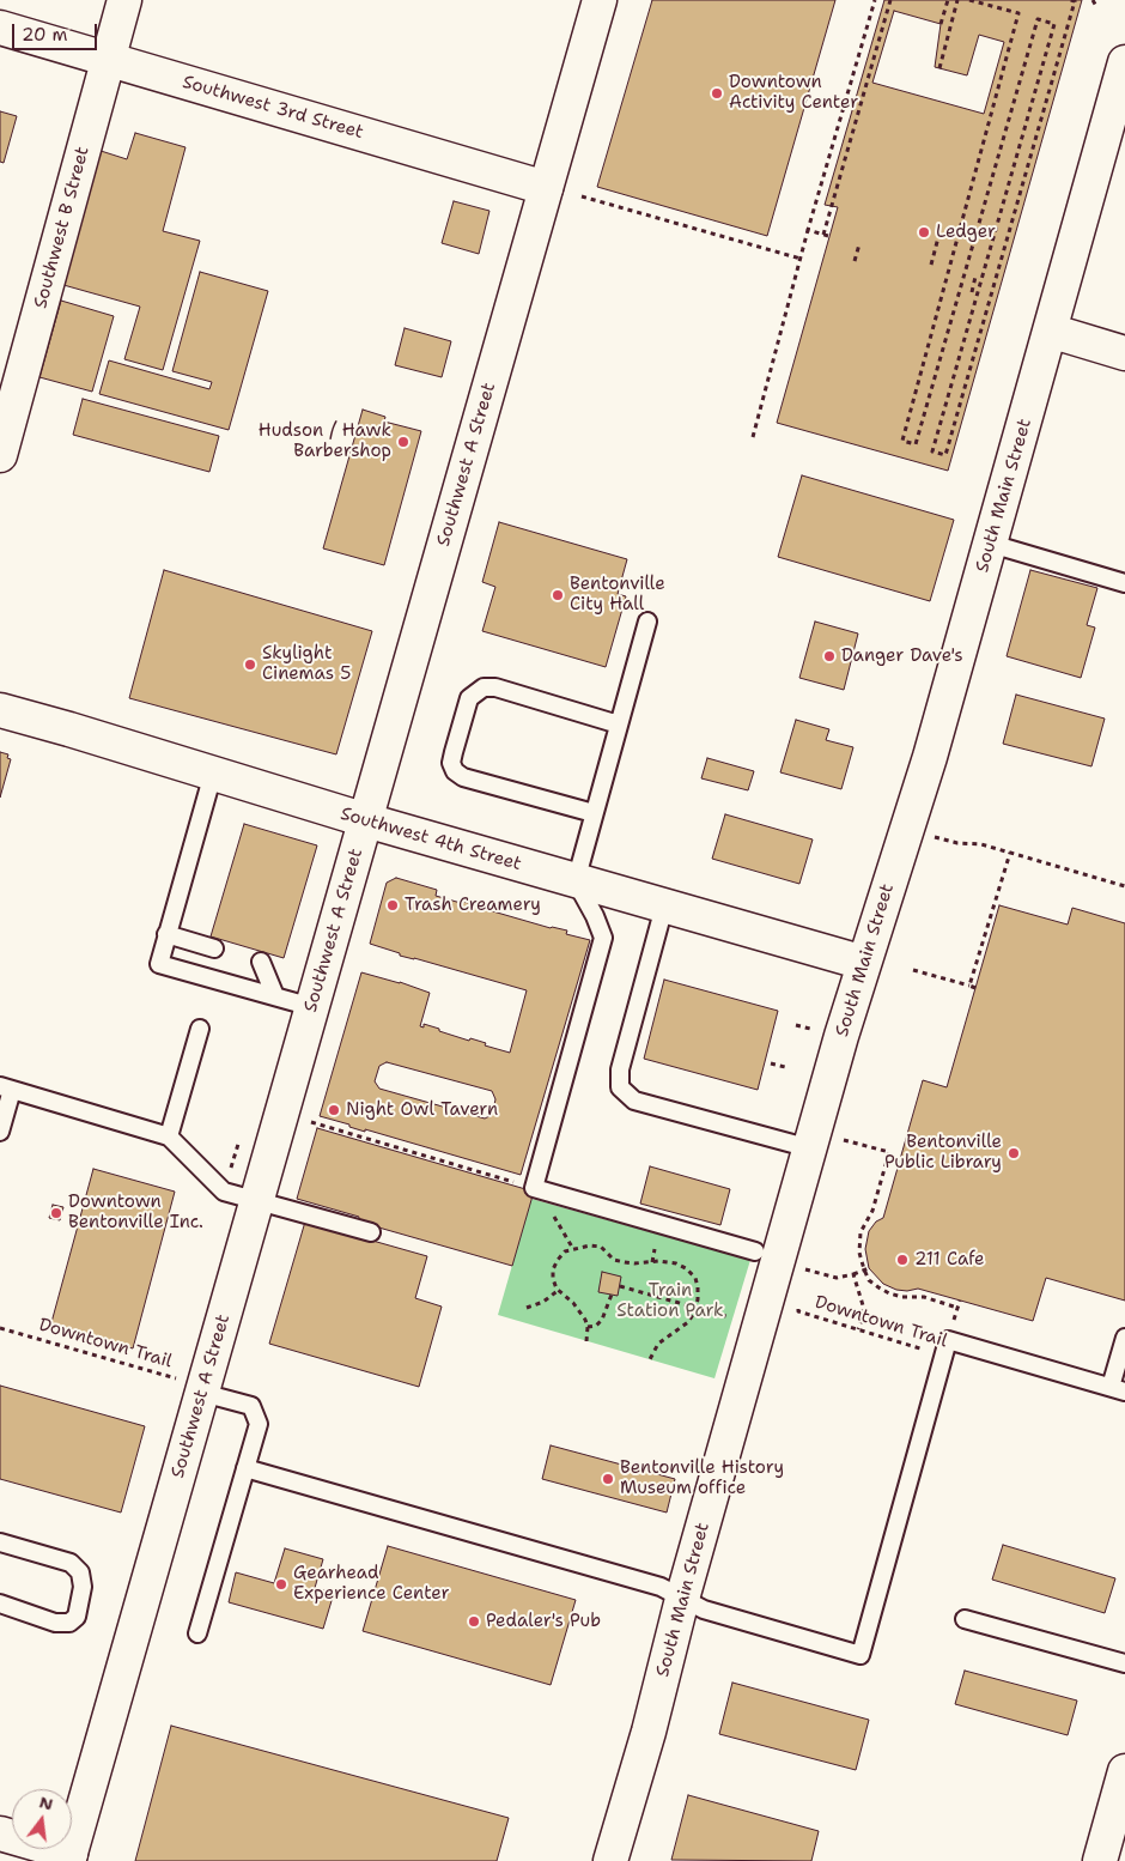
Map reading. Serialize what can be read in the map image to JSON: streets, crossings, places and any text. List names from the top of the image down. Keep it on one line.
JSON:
{"streets":{"street":["Southwest 3rd Street","Southwest B Street","Southwest A Street","South Main Street","Southwest 4th Street"],"path":["Downtown Trail"]},"crossings":[["Southwest 3rd Street","Southwest B Street"],["Southwest 3rd Street","Southwest A Street"],["Southwest A Street","Southwest 4th Street"],["South Main Street","Southwest 4th Street"]],"parks":["Train Station Park"],"places":["Downtown Activity Center","Ledger","Hudson / Hawk Barbershop","Bentonville City Hall","Danger Dave's","Skylight Cinemas 5","Trash Creamery","Night Owl Tavern","Bentonville Public Library","Downtown Bentonville Inc.","211 Cafe","Bentonville History Museum office","Gearhead Experience Center","Pedaler's Pub"],"scale_bar":"20 m","north":"top"}
